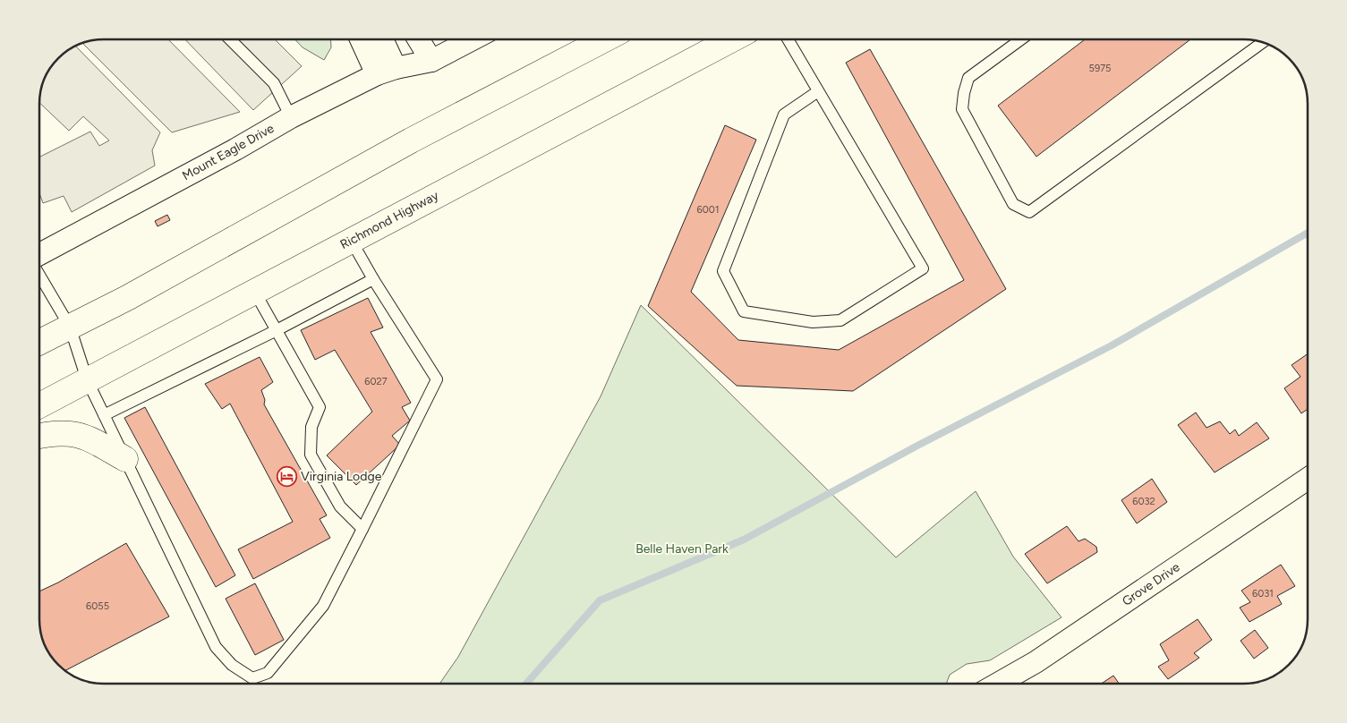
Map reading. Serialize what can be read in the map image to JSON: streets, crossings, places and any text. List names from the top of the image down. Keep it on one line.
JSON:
{"streets":{"highway":["Richmond Highway"],"street":["Mount Eagle Drive","Grove Drive"]},"parks":["Belle Haven Park"],"places":{"hotel":["Virginia Lodge"]},"house_numbers":["5975","6001","6027","6032","6031","6055"]}
